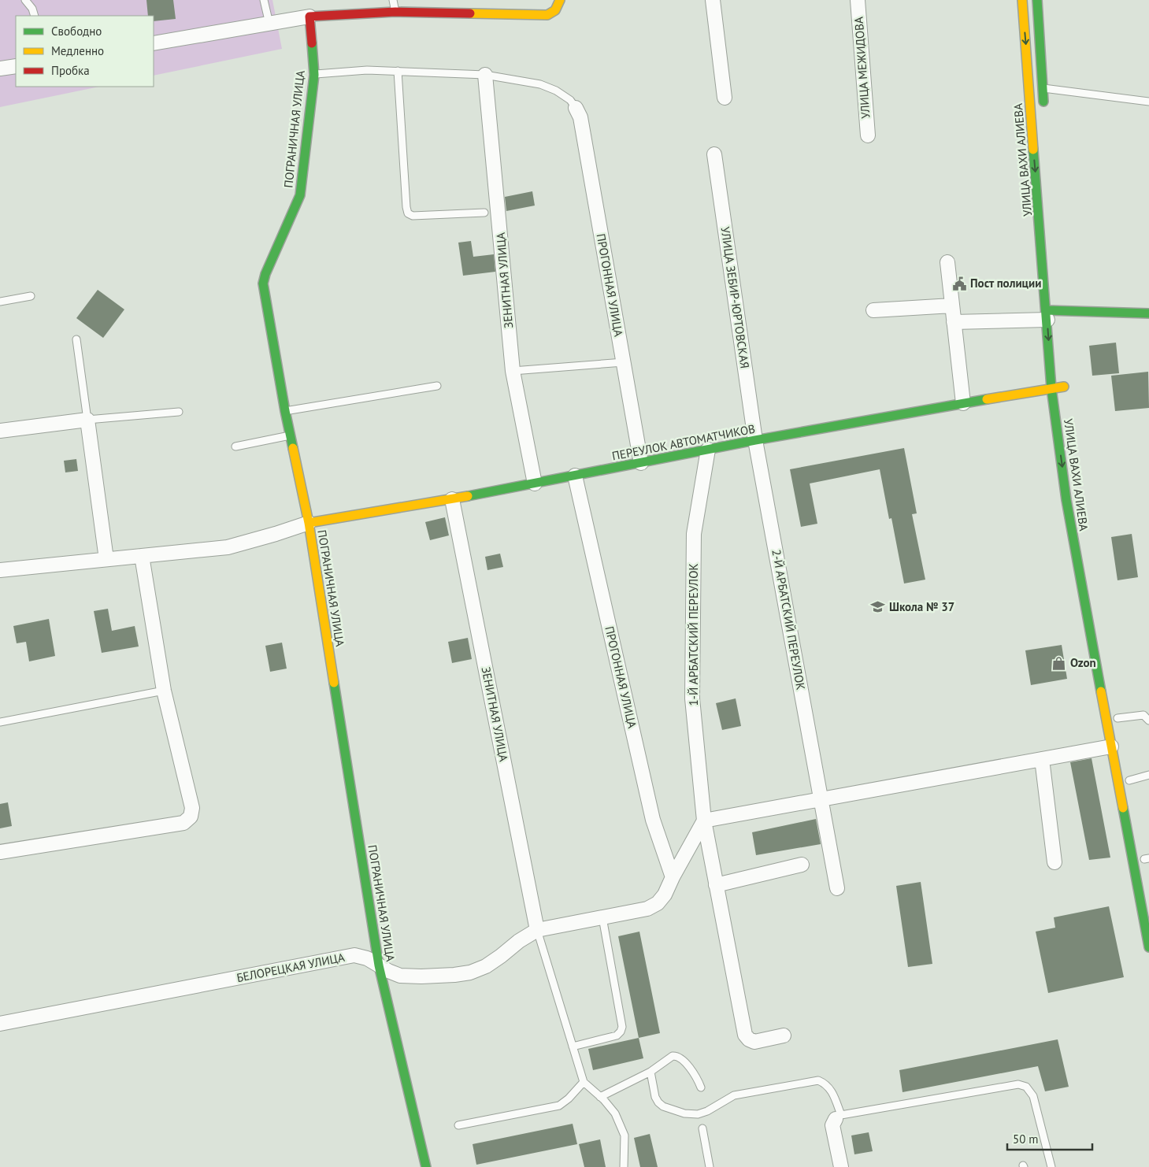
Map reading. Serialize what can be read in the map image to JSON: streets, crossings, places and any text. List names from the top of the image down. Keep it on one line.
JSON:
{"streets":{"street":["УЛИЦА МЕЖИДОВА","ПОГРАНИЧНАЯ УЛИЦА","УЛИЦА ВАХИ АЛИЕВА","ЗЕНИТНАЯ УЛИЦА","ПРОГОННАЯ УЛИЦА","УЛИЦА ЗЕБИР-ЮРТОВСКАЯ","ПЕРЕУЛОК АВТОМАТЧИКОВ","2-Й АРБАТСКИЙ ПЕРЕУЛОК","1-Й АРБАТСКИЙ ПЕРЕУЛОК","БЕЛОРЕЦКАЯ УЛИЦА"]},"crossings":[["ПОГРАНИЧНАЯ УЛИЦА","ПЕРЕУЛОК АВТОМАТЧИКОВ"],["ПОГРАНИЧНАЯ УЛИЦА","БЕЛОРЕЦКАЯ УЛИЦА"],["УЛИЦА ВАХИ АЛИЕВА","ПЕРЕУЛОК АВТОМАТЧИКОВ"],["ЗЕНИТНАЯ УЛИЦА","ПЕРЕУЛОК АВТОМАТЧИКОВ"],["ЗЕНИТНАЯ УЛИЦА","БЕЛОРЕЦКАЯ УЛИЦА"],["ПРОГОННАЯ УЛИЦА","ПЕРЕУЛОК АВТОМАТЧИКОВ"],["ПРОГОННАЯ УЛИЦА","БЕЛОРЕЦКАЯ УЛИЦА"],["УЛИЦА ЗЕБИР-ЮРТОВСКАЯ","ПЕРЕУЛОК АВТОМАТЧИКОВ"],["УЛИЦА ЗЕБИР-ЮРТОВСКАЯ","2-Й АРБАТСКИЙ ПЕРЕУЛОК"],["ПЕРЕУЛОК АВТОМАТЧИКОВ","2-Й АРБАТСКИЙ ПЕРЕУЛОК"],["ПЕРЕУЛОК АВТОМАТЧИКОВ","1-Й АРБАТСКИЙ ПЕРЕУЛОК"]],"one_way":["УЛИЦА ВАХИ АЛИЕВА"],"places":{"public building":["Пост полиции"],"school or university":["Школа № 37"],"shop":["Ozon"]},"legend":["Свободно","Медленно","Пробка"],"scale_bar":"50 m"}
